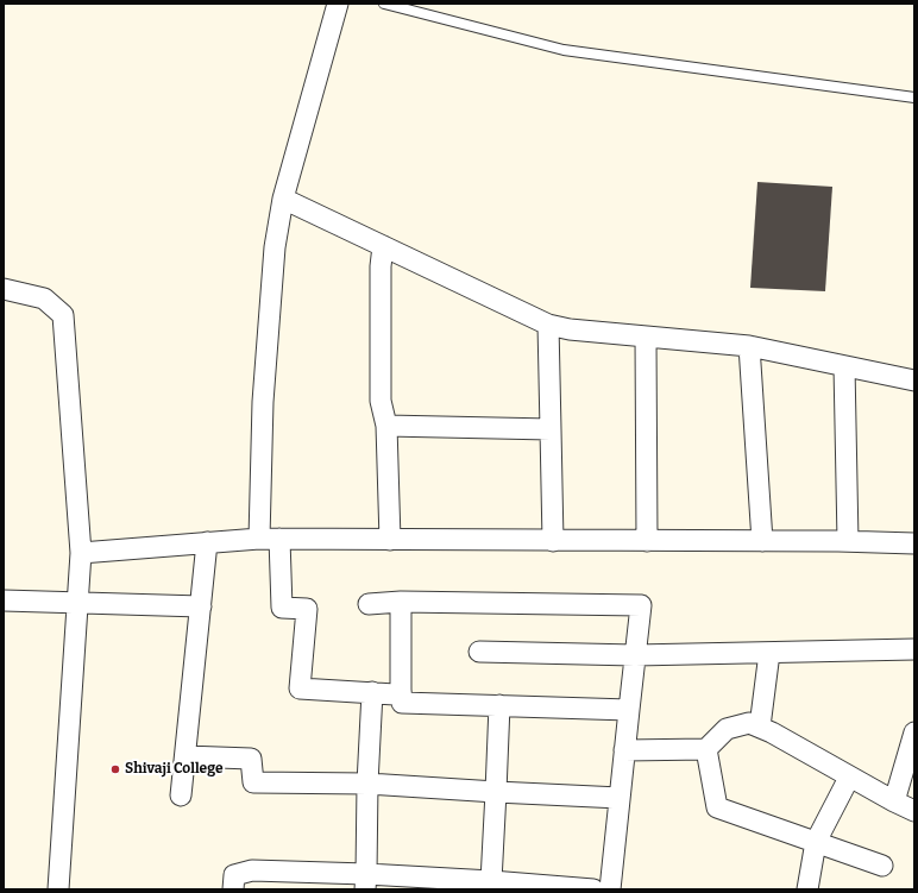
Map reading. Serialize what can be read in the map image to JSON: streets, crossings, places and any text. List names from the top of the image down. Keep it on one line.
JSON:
{"places":["Shivaji College"]}
